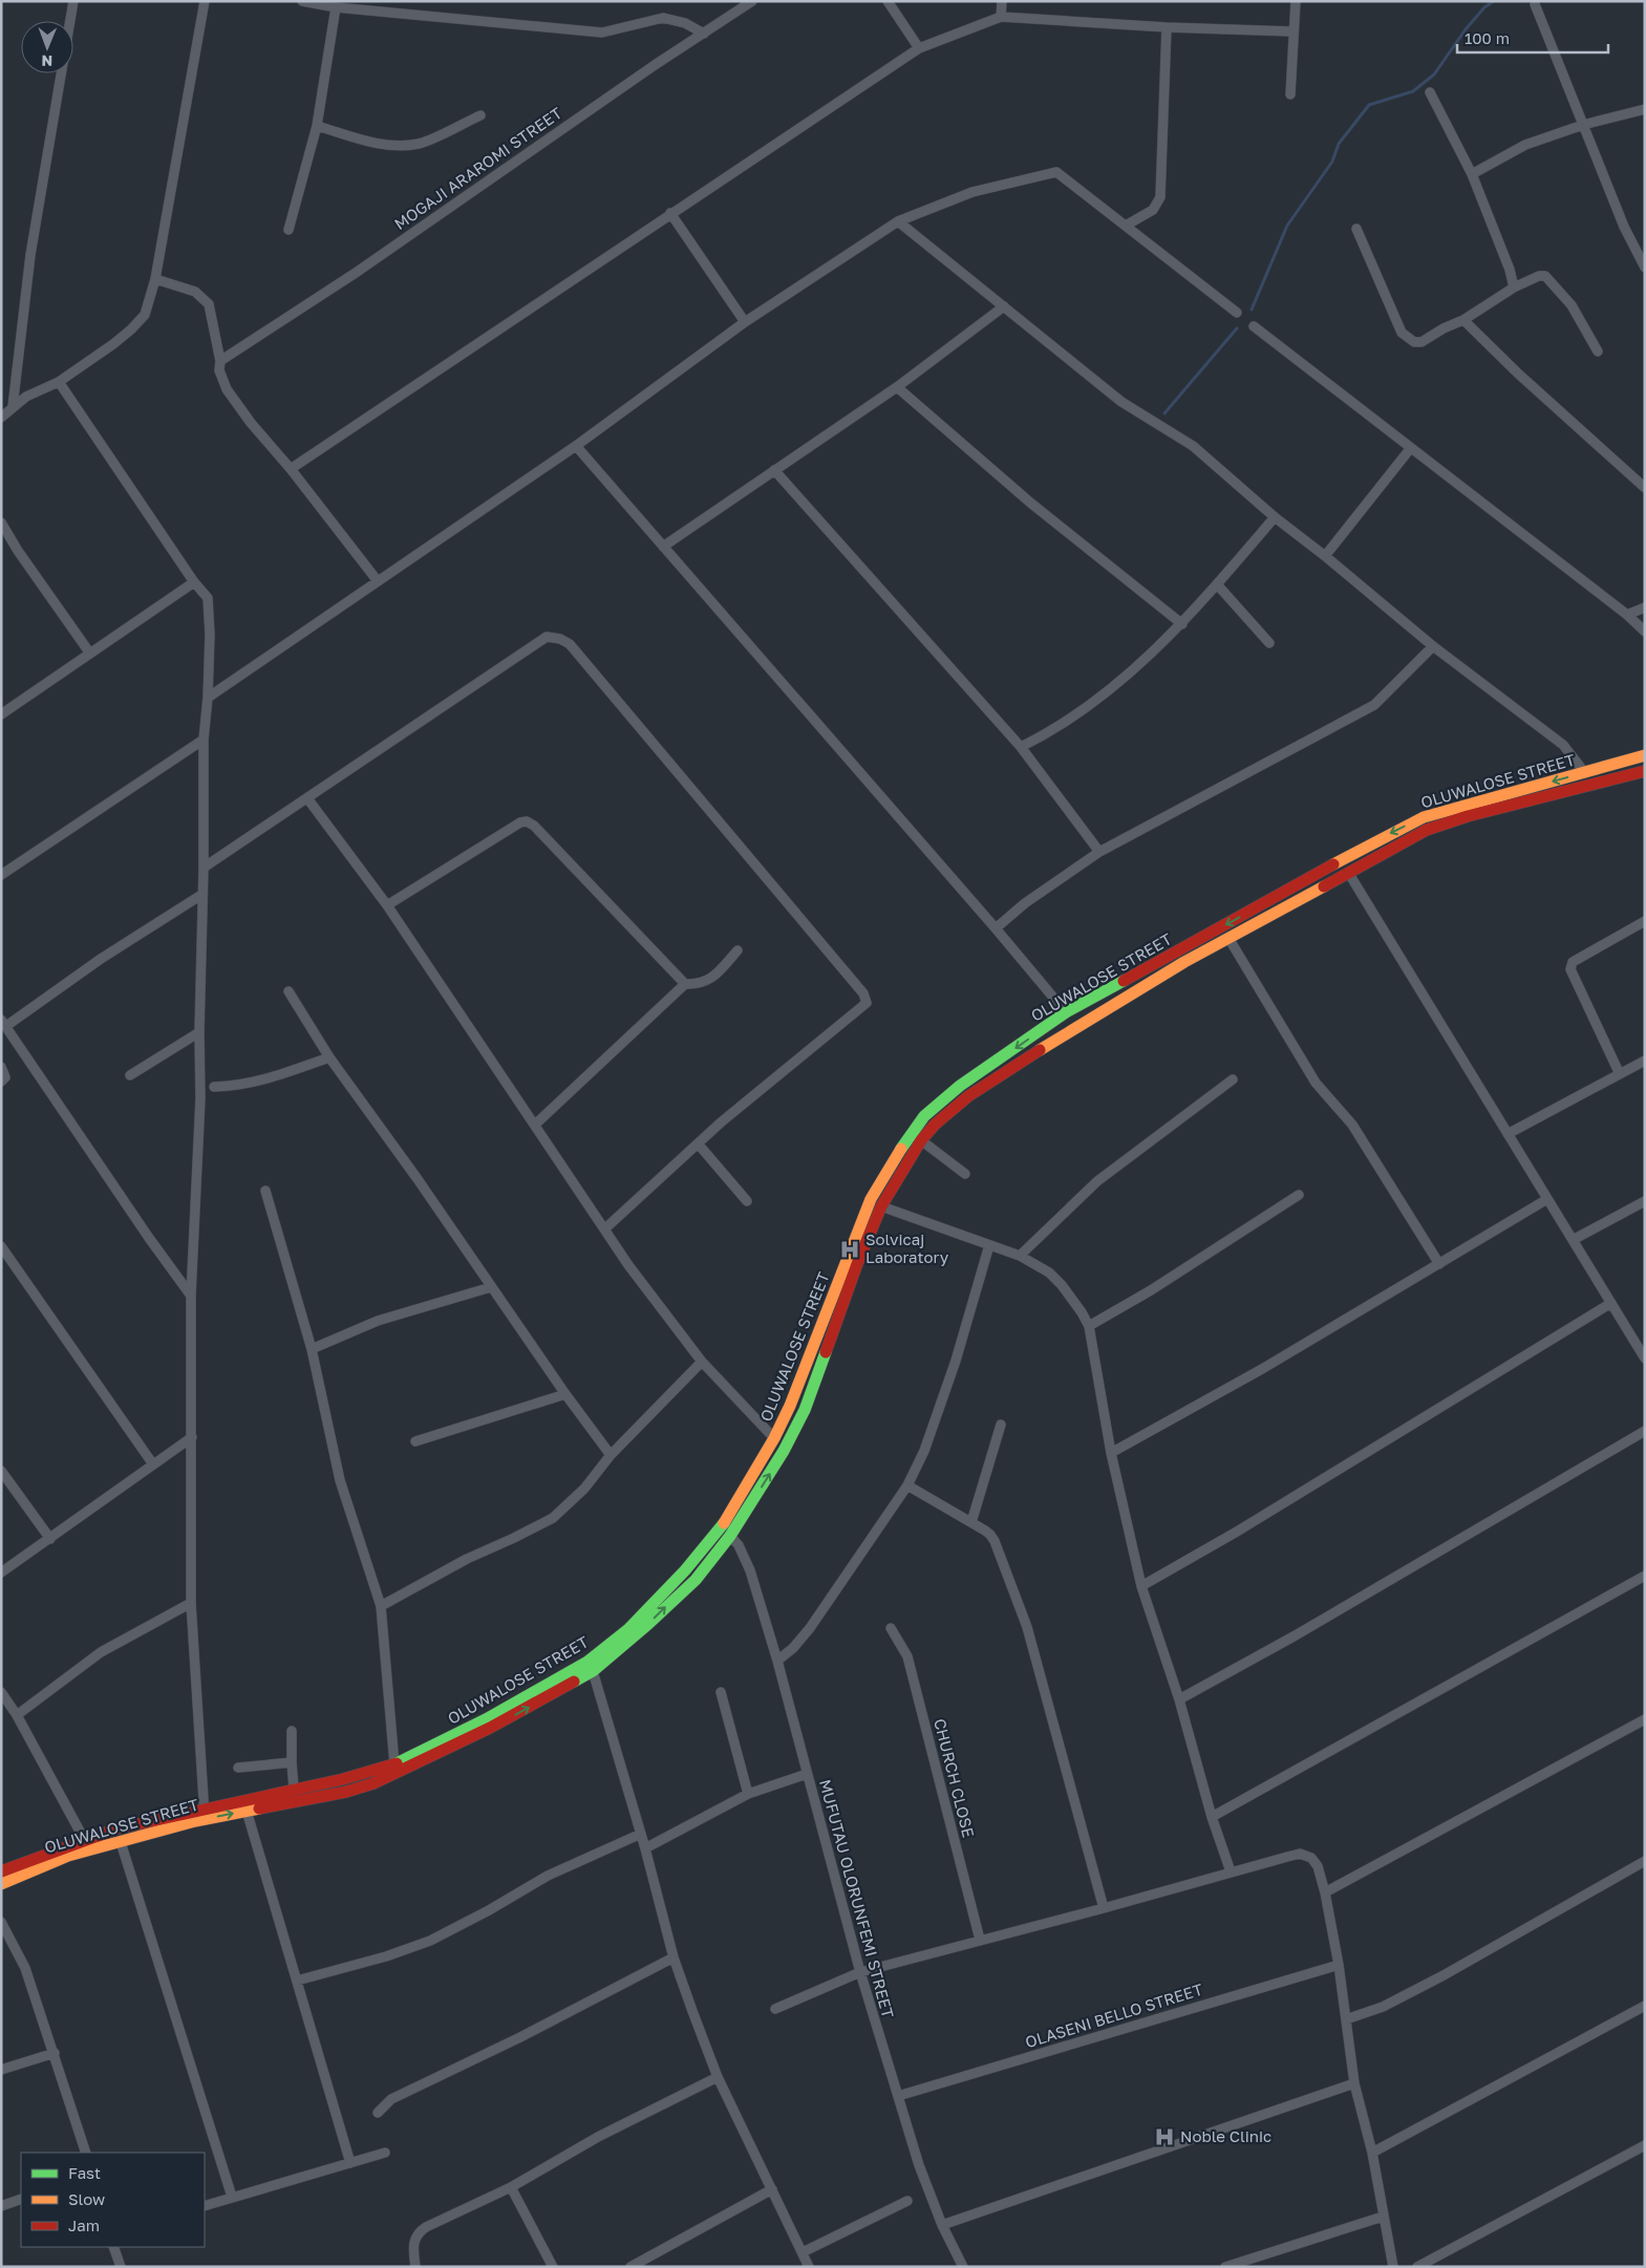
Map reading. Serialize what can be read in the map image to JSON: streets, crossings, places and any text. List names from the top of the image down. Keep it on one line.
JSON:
{"streets":{"street":["MOGAJI ARAROMI STREET","OLUWALOSE STREET","CHURCH CLOSE","MUFUTAU OLORUNFEMI STREET","OLASENI BELLO STREET"]},"crossings":[["OLUWALOSE STREET","MUFUTAU OLORUNFEMI STREET"],["MUFUTAU OLORUNFEMI STREET","OLASENI BELLO STREET"]],"places":{"hospital":["Solvicaj Laboratory","Noble Clinic"]},"legend":["Fast","Slow","Jam"],"scale_bar":"100 m","north":"bottom"}
